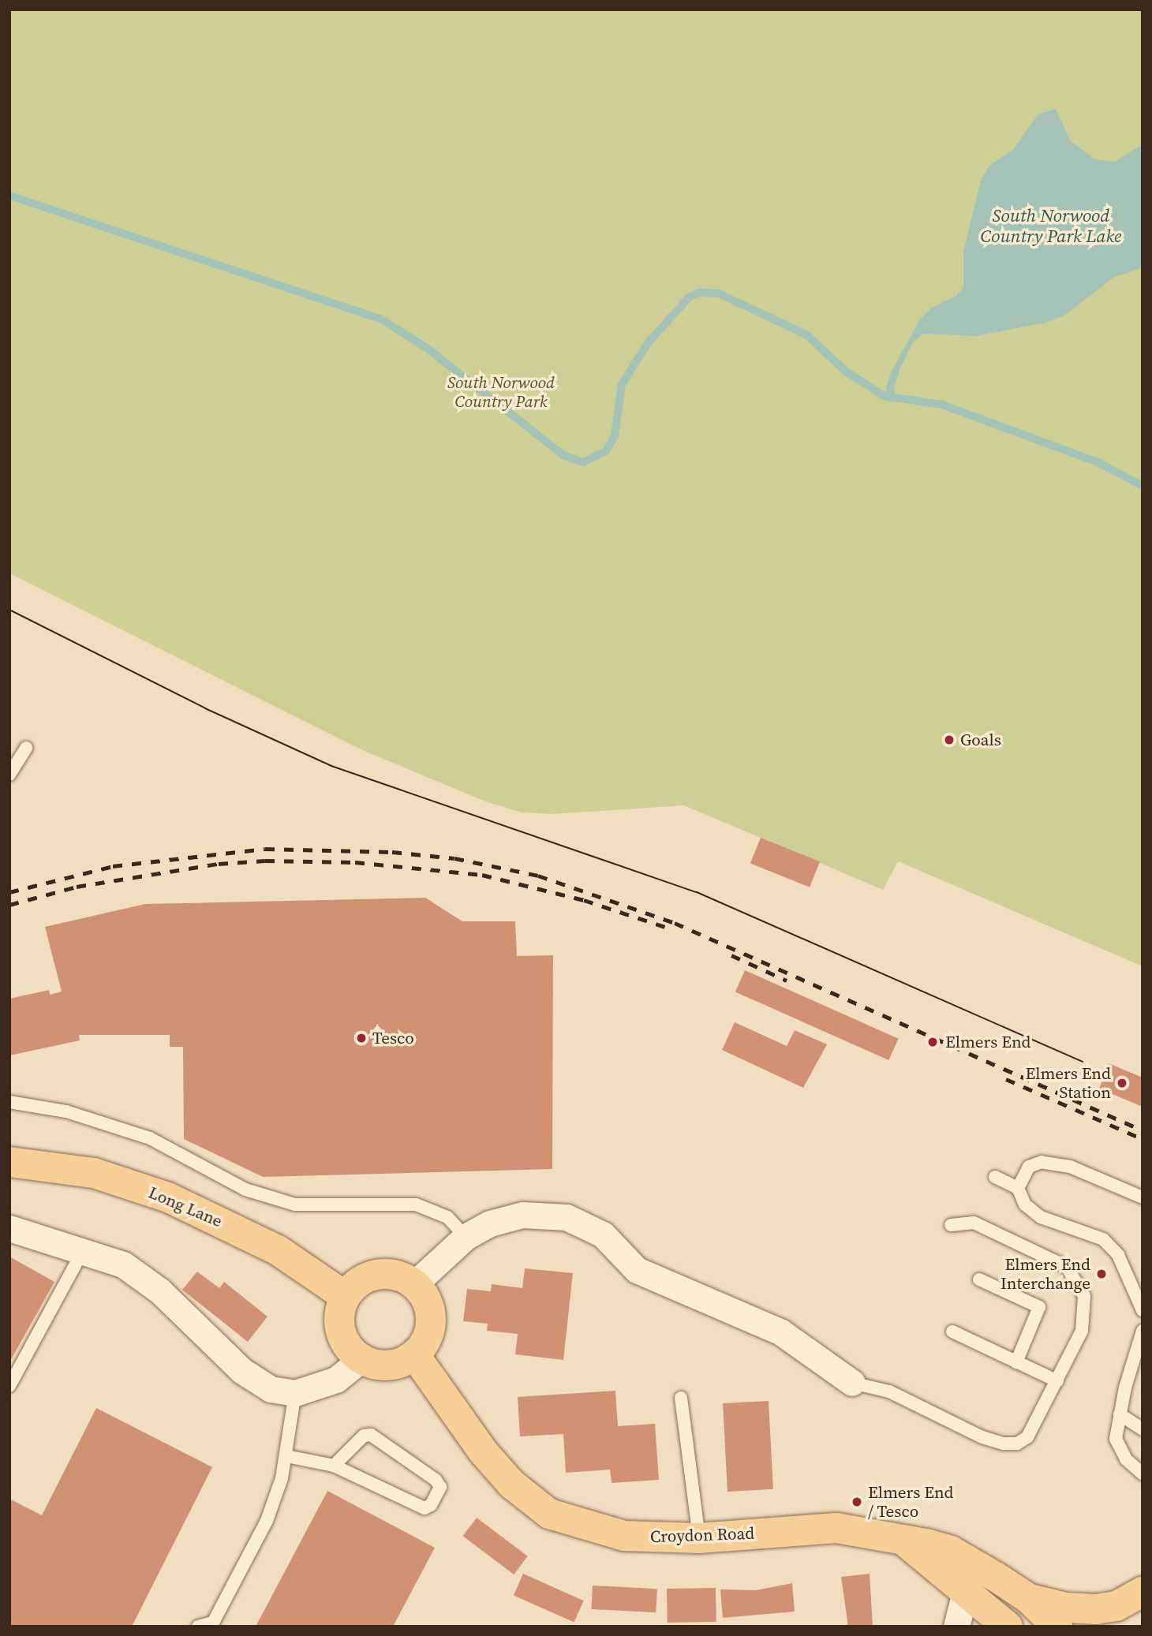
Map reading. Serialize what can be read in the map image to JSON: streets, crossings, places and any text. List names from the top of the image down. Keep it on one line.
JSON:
{"streets":{"main road":["Long Lane","Croydon Road"]},"crossings":[["Long Lane","Croydon Road"]],"water":["South Norwood Country Park Lake"],"parks":["South Norwood Country Park"],"places":["Goals","Tesco","Elmers End","Elmers End Station","Elmers End Interchange","Elmers End / Tesco"]}
